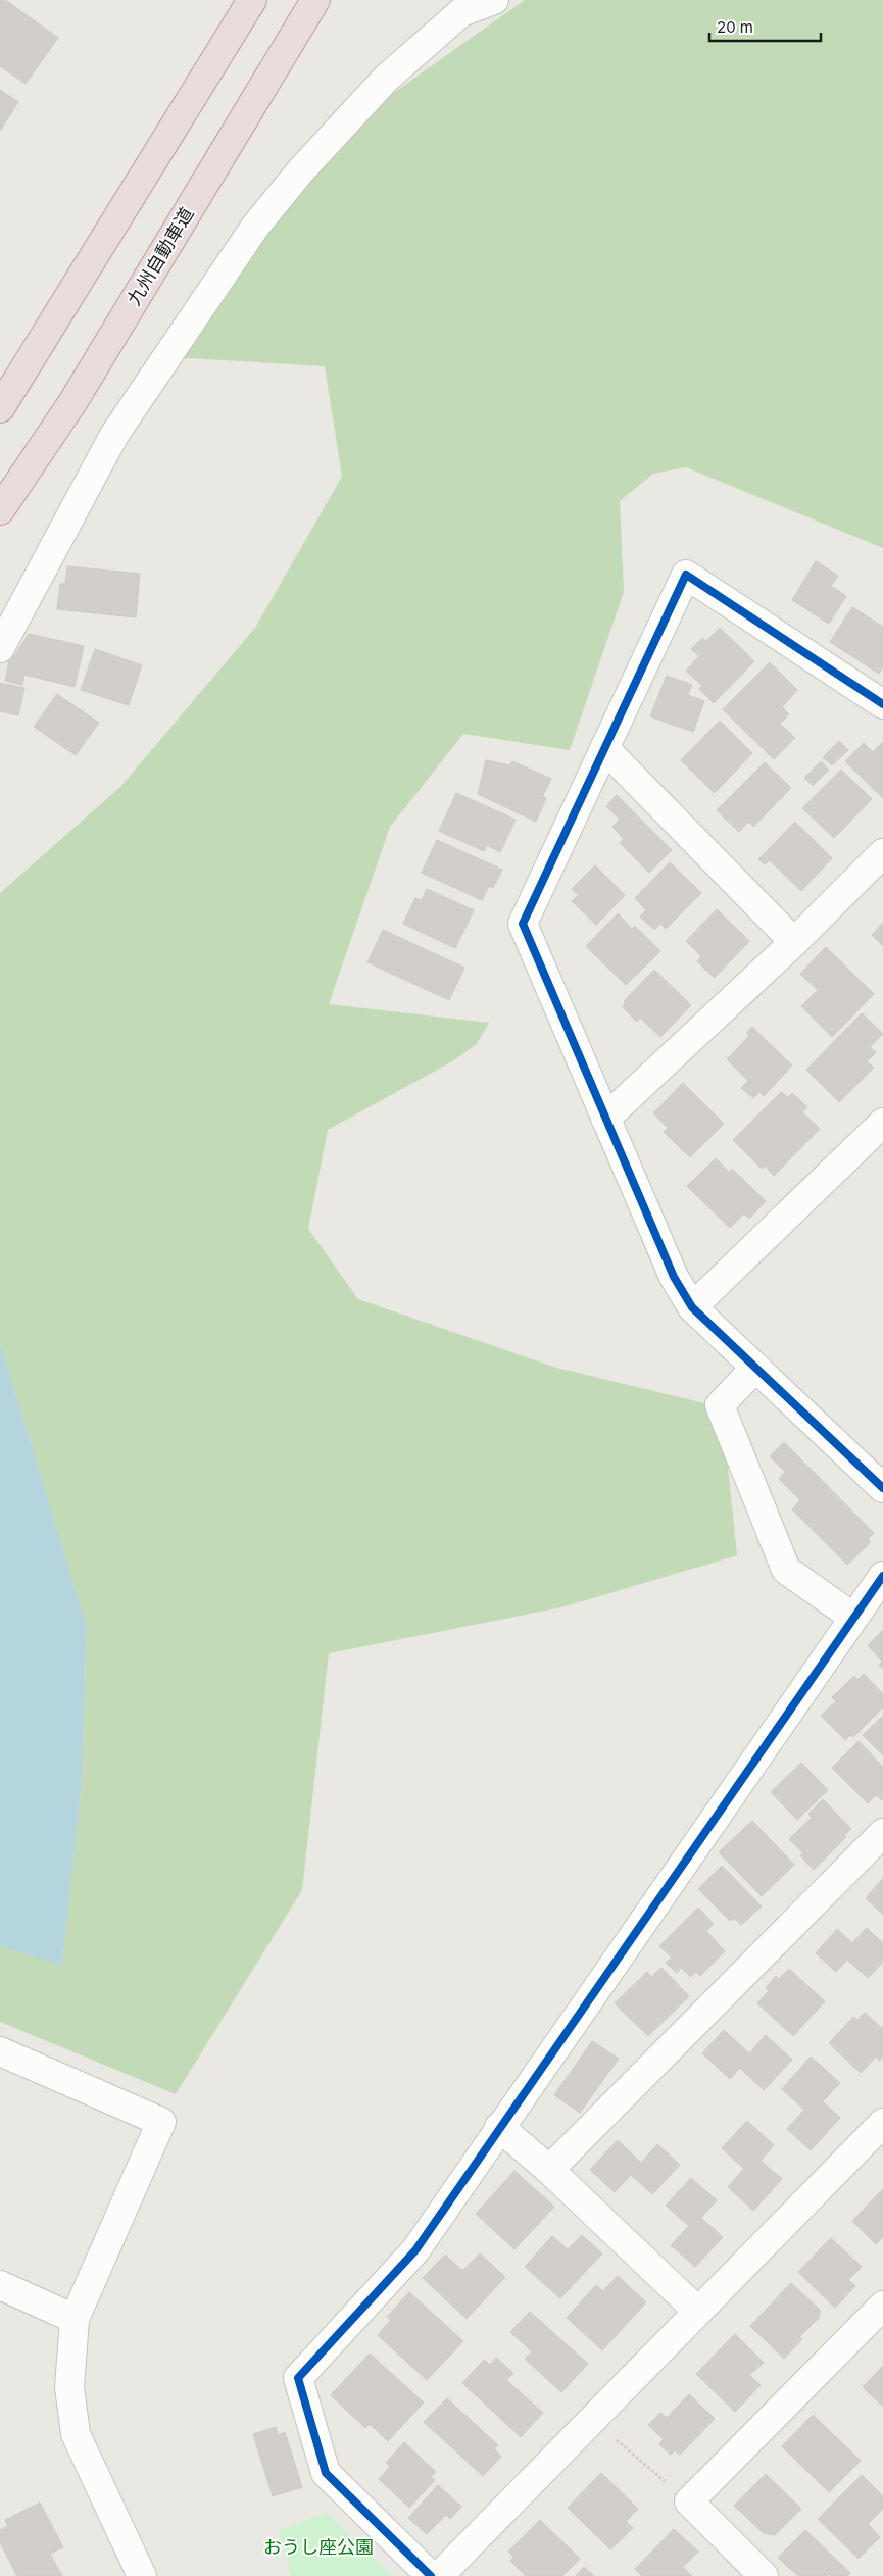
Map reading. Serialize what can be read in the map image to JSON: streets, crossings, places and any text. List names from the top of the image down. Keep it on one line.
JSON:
{"streets":{"highway":["九州自動車道"]},"parks":["おうし座公園"],"scale_bar":"20 m"}
